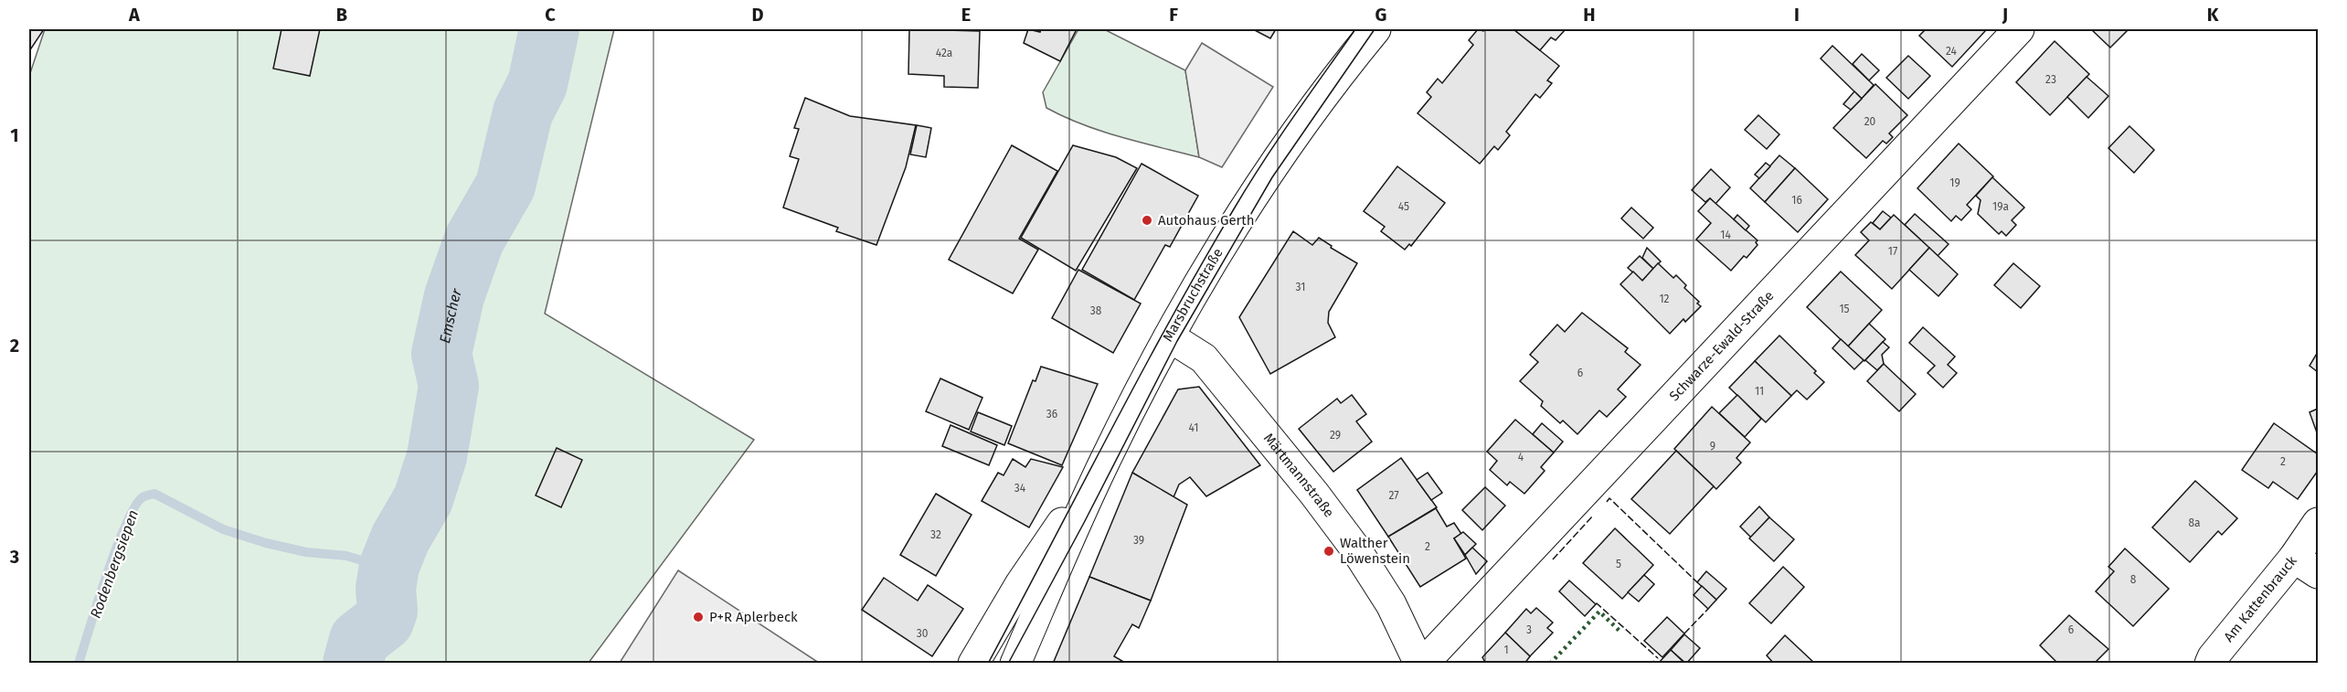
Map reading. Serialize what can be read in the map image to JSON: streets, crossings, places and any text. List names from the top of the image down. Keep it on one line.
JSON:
{"streets":{"street":["Marsbruchstraße","Schwarze-Ewald-Straße","Märtmannstraße","Am Kattenbrauck"]},"crossings":[["Marsbruchstraße","Märtmannstraße"],["Schwarze-Ewald-Straße","Märtmannstraße"]],"water":["Emscher","Rodenbergsiepen"],"places":["Autohaus Gerth","Walther Löwenstein","P+R Aplerbeck"],"house_numbers":["24","42a","23","20","19","16","45","19a","14","17","31","12","15","38","6","11","36","41","29","9","4","2","34","27","8a","32","39","2","5","8","3","6","30","1"],"grid":{"columns":["A","B","C","D","E","F","G","H","I","J","K"],"rows":["1","2","3"]}}
